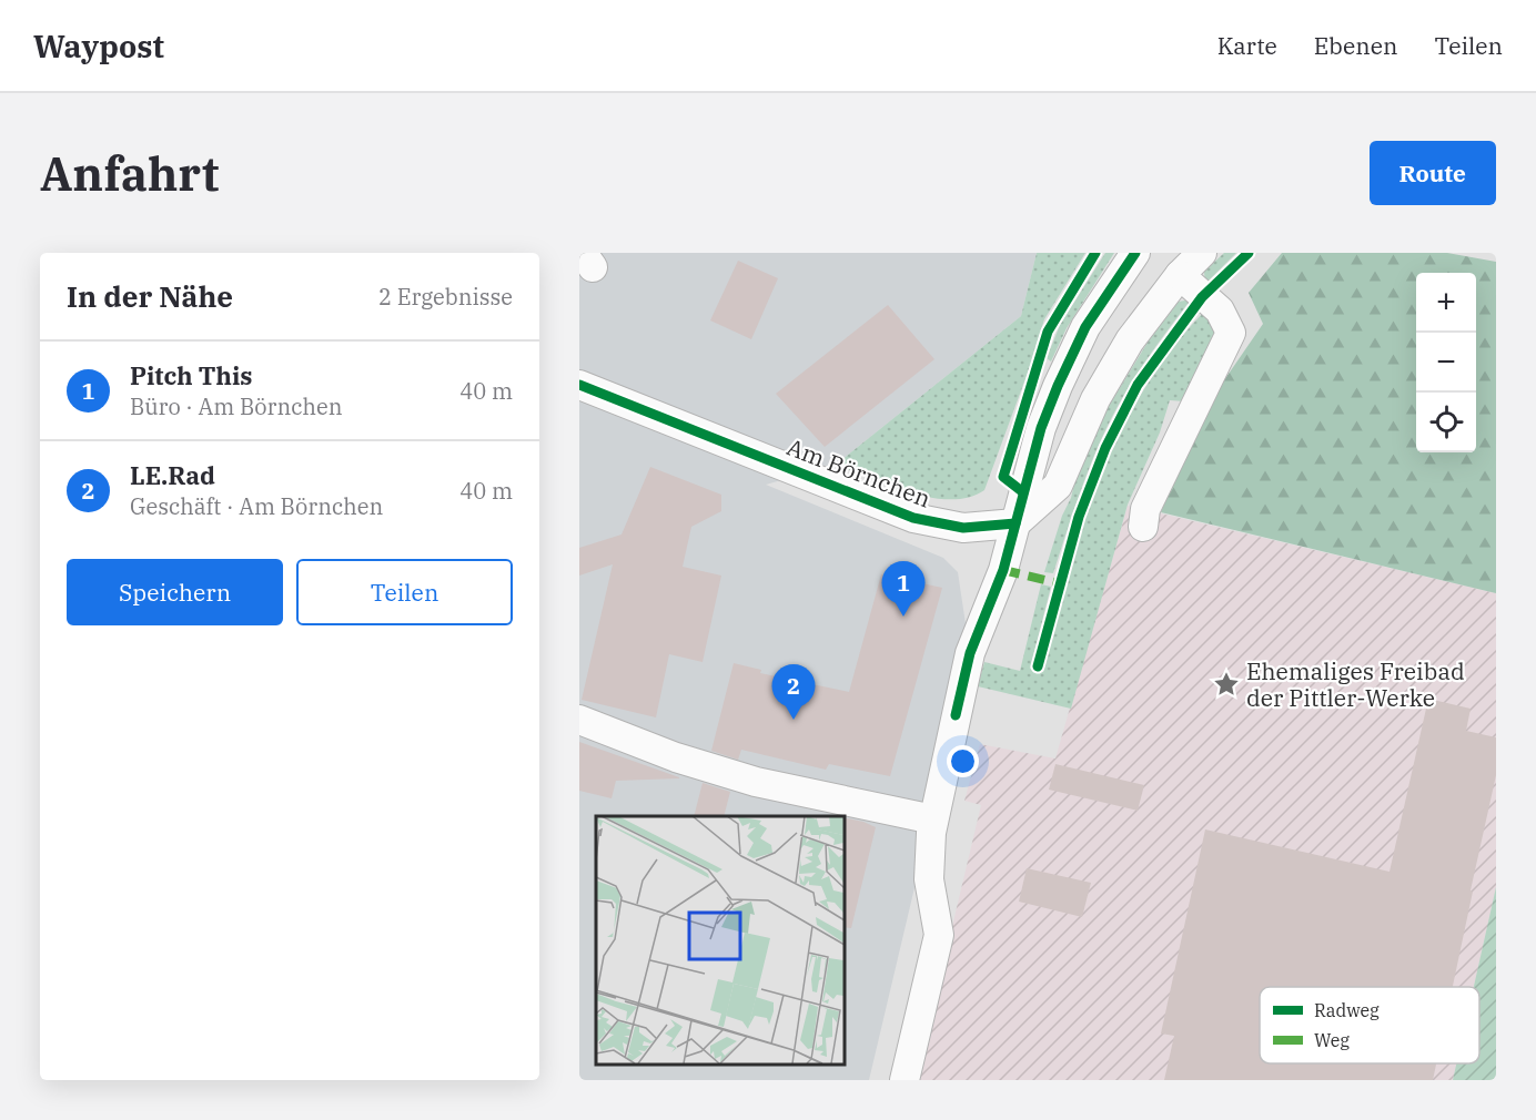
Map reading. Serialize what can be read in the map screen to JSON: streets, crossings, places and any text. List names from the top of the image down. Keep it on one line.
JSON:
{"streets":{"street":["Am Börnchen"]},"places":{"place":["Ehemaliges Freibad der Pittler-Werke"]},"legend":["Radweg","Weg"],"page":{"header":"Waypost","nav":["Karte","Ebenen","Teilen"],"buttons":["Route",["Speichern","Teilen"]],"title":"Anfahrt","heading":["In der Nähe","2 Ergebnisse"],"map_buttons":["+","−"],"list":[{"mark":"1","name":"Pitch This","note":"Büro · Am Börnchen","value":"40 m"},{"mark":"2","name":"LE.Rad","note":"Geschäft · Am Börnchen","value":"40 m"}],"pins":["1","2"]}}
